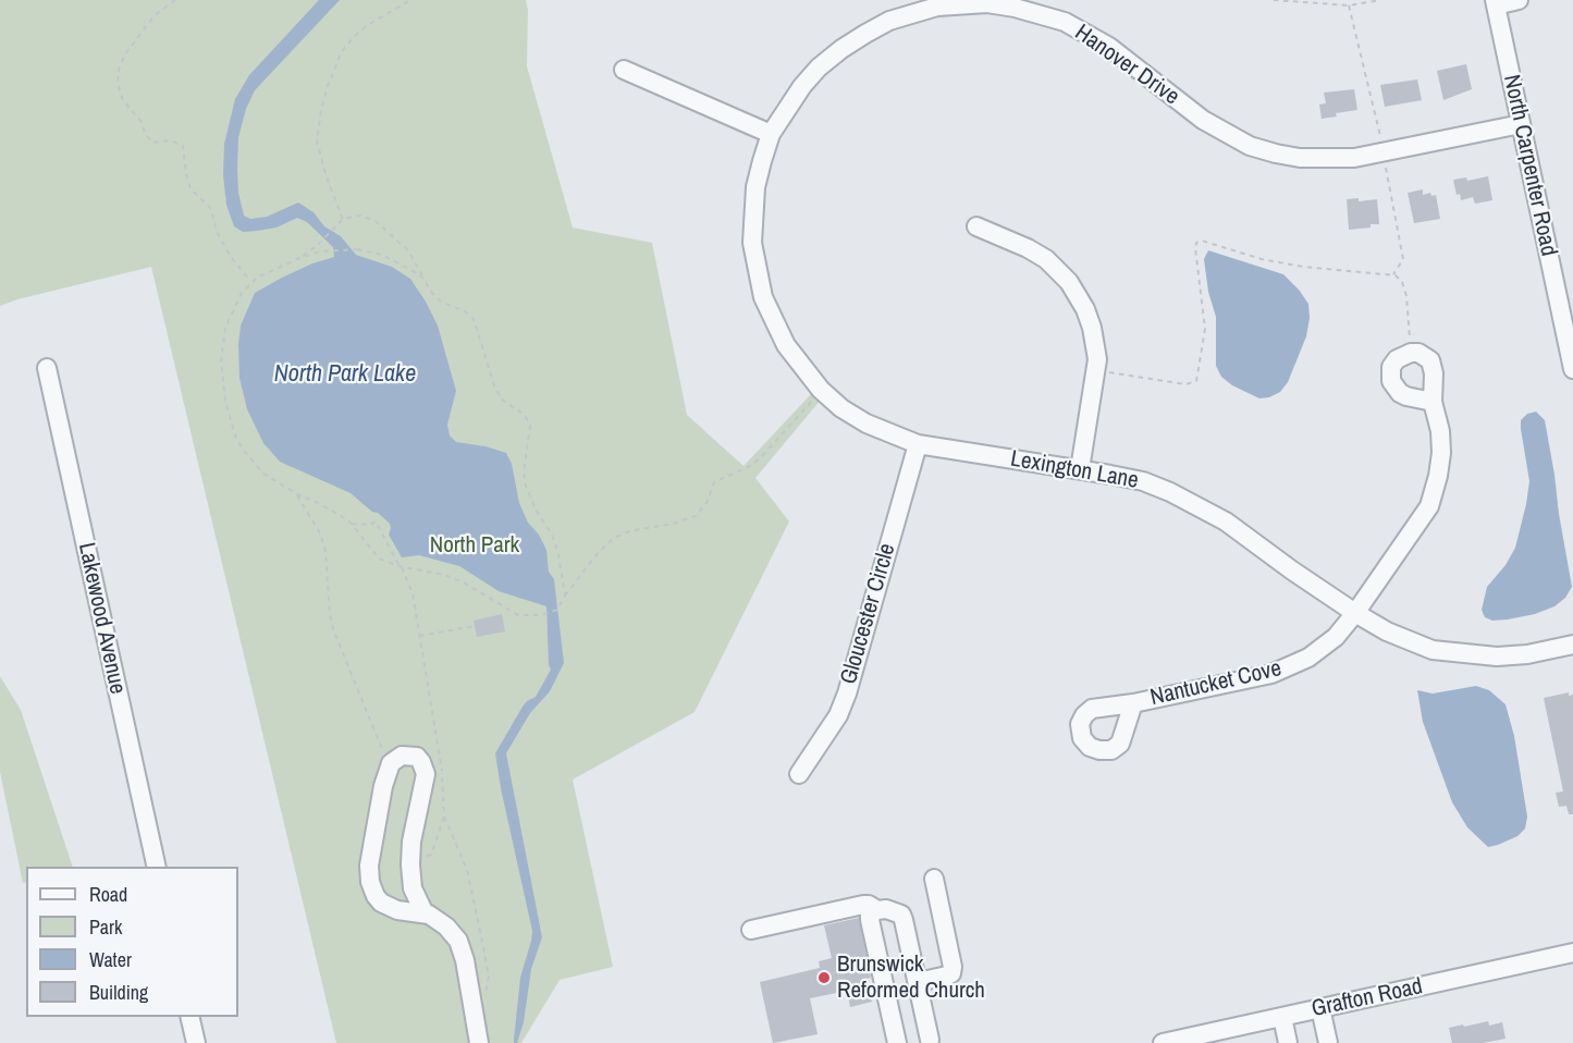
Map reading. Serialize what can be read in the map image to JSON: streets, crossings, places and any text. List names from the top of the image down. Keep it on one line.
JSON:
{"streets":{"street":["Hanover Drive","North Carpenter Road","Lexington Lane","Gloucester Circle","Lakewood Avenue","Nantucket Cove","Grafton Road"]},"crossings":[["Hanover Drive","North Carpenter Road"],["Hanover Drive","Lexington Lane"],["Lexington Lane","Gloucester Circle"],["Lexington Lane","Nantucket Cove"]],"water":["North Park Lake"],"parks":["North Park"],"places":["Brunswick Reformed Church"],"legend":["Road","Park","Water","Building"]}
